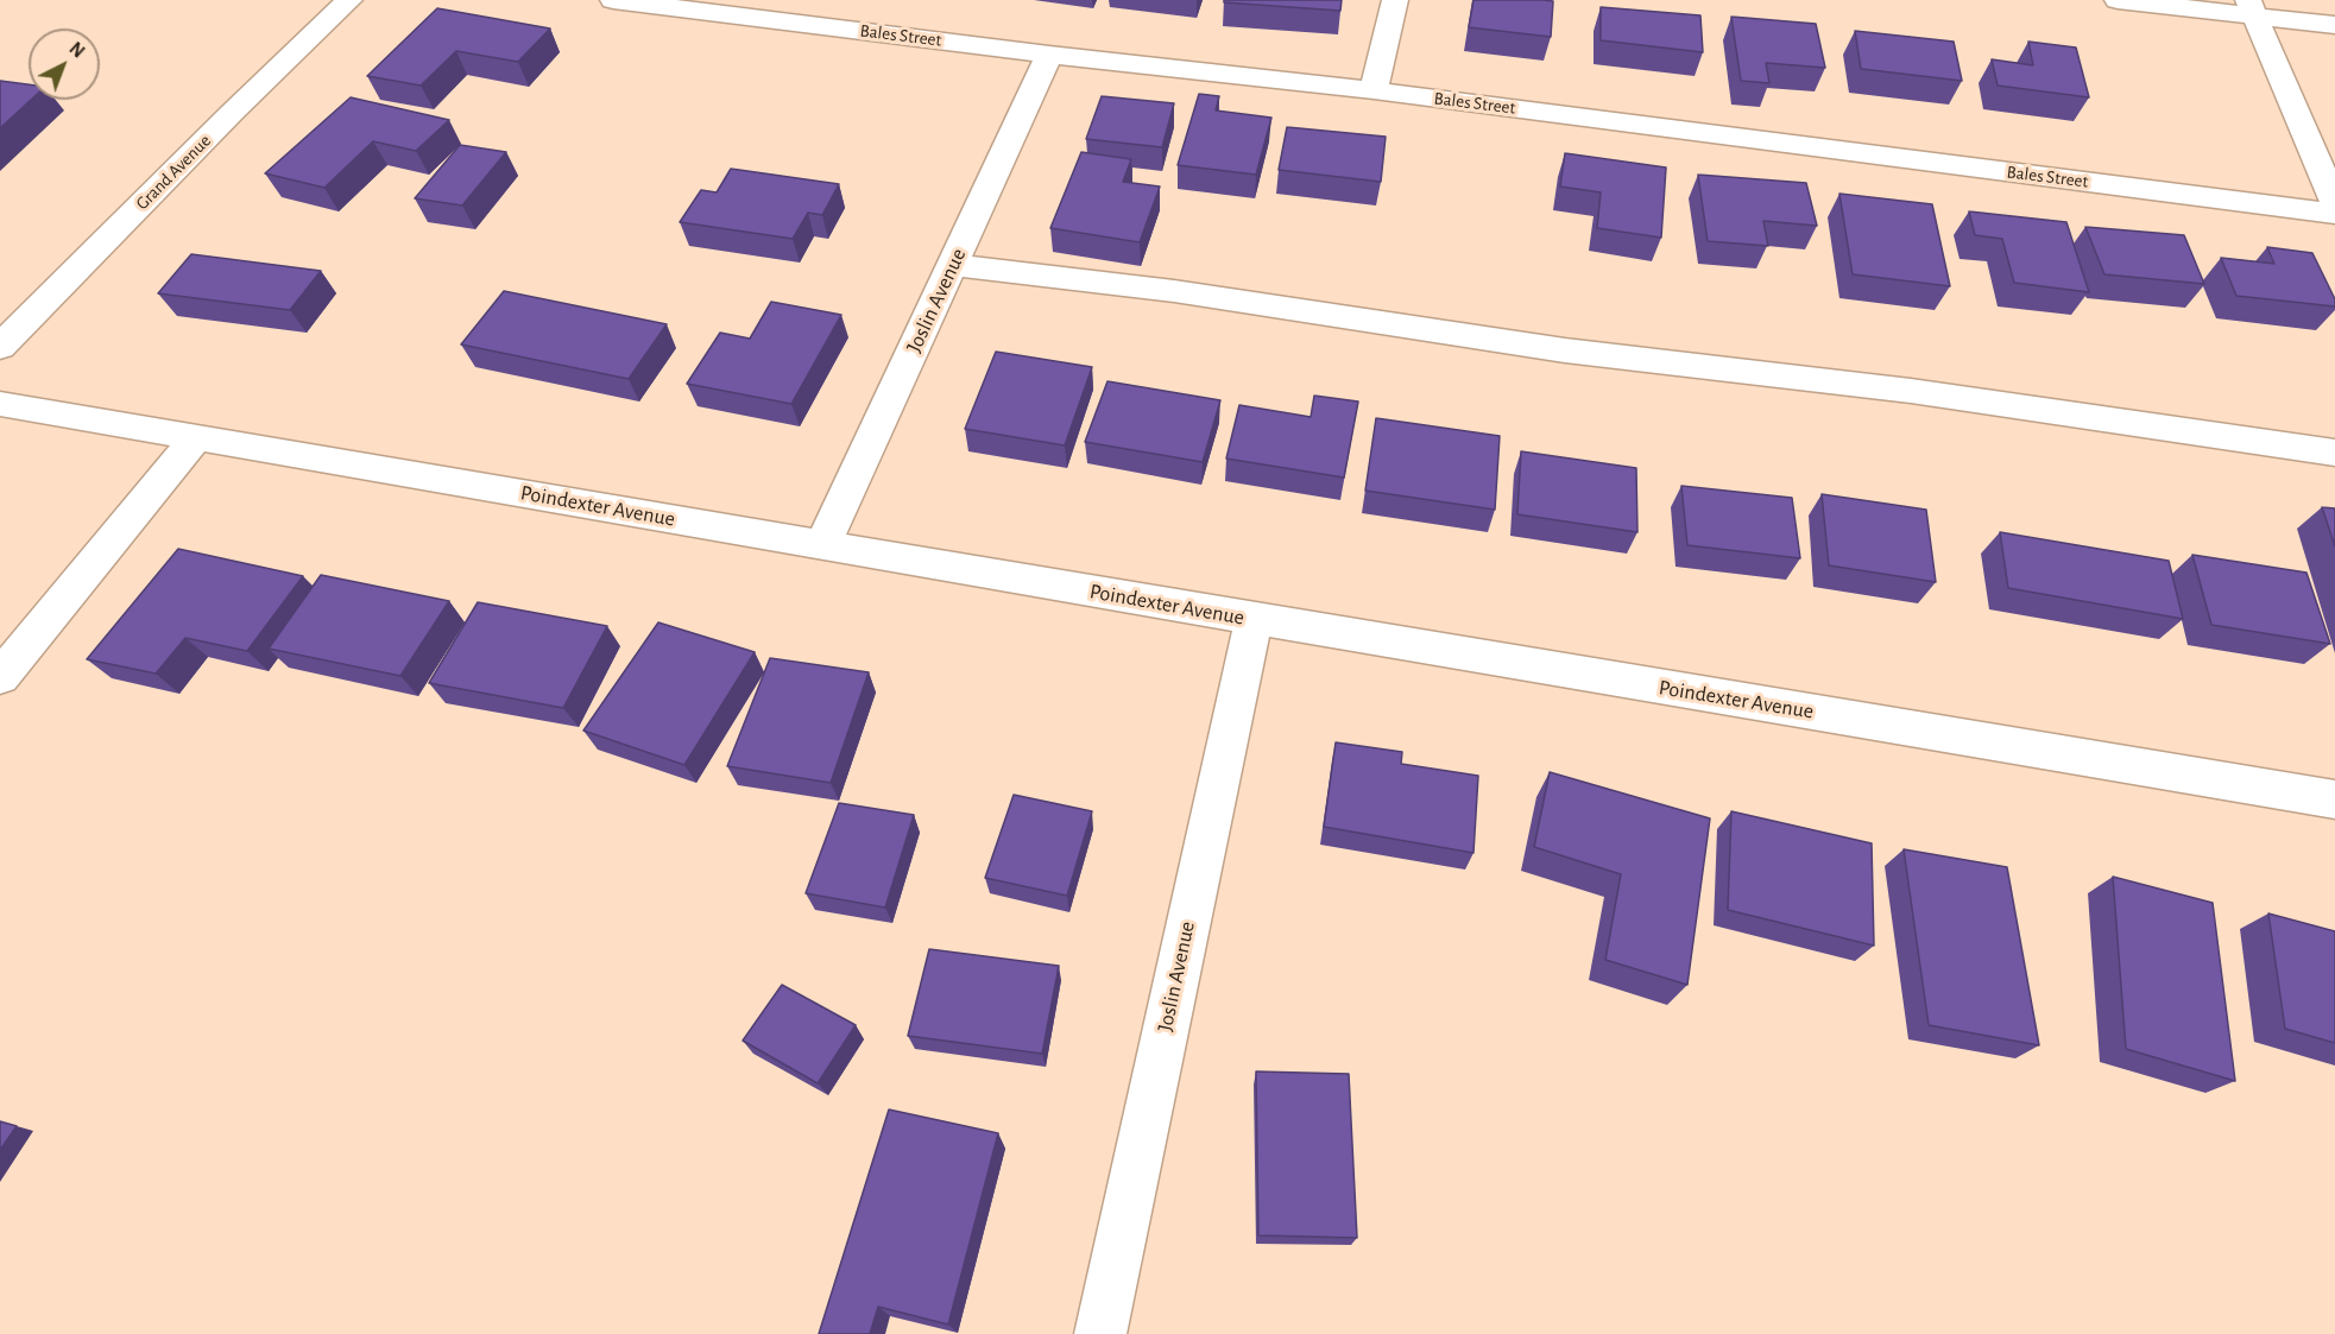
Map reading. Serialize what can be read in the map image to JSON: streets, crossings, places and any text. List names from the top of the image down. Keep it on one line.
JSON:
{"streets":{"street":["Bales Street","Grand Avenue","Joslin Avenue","Poindexter Avenue"]},"crossings":[["Bales Street","Joslin Avenue"],["Joslin Avenue","Poindexter Avenue"]],"north":"top right"}
